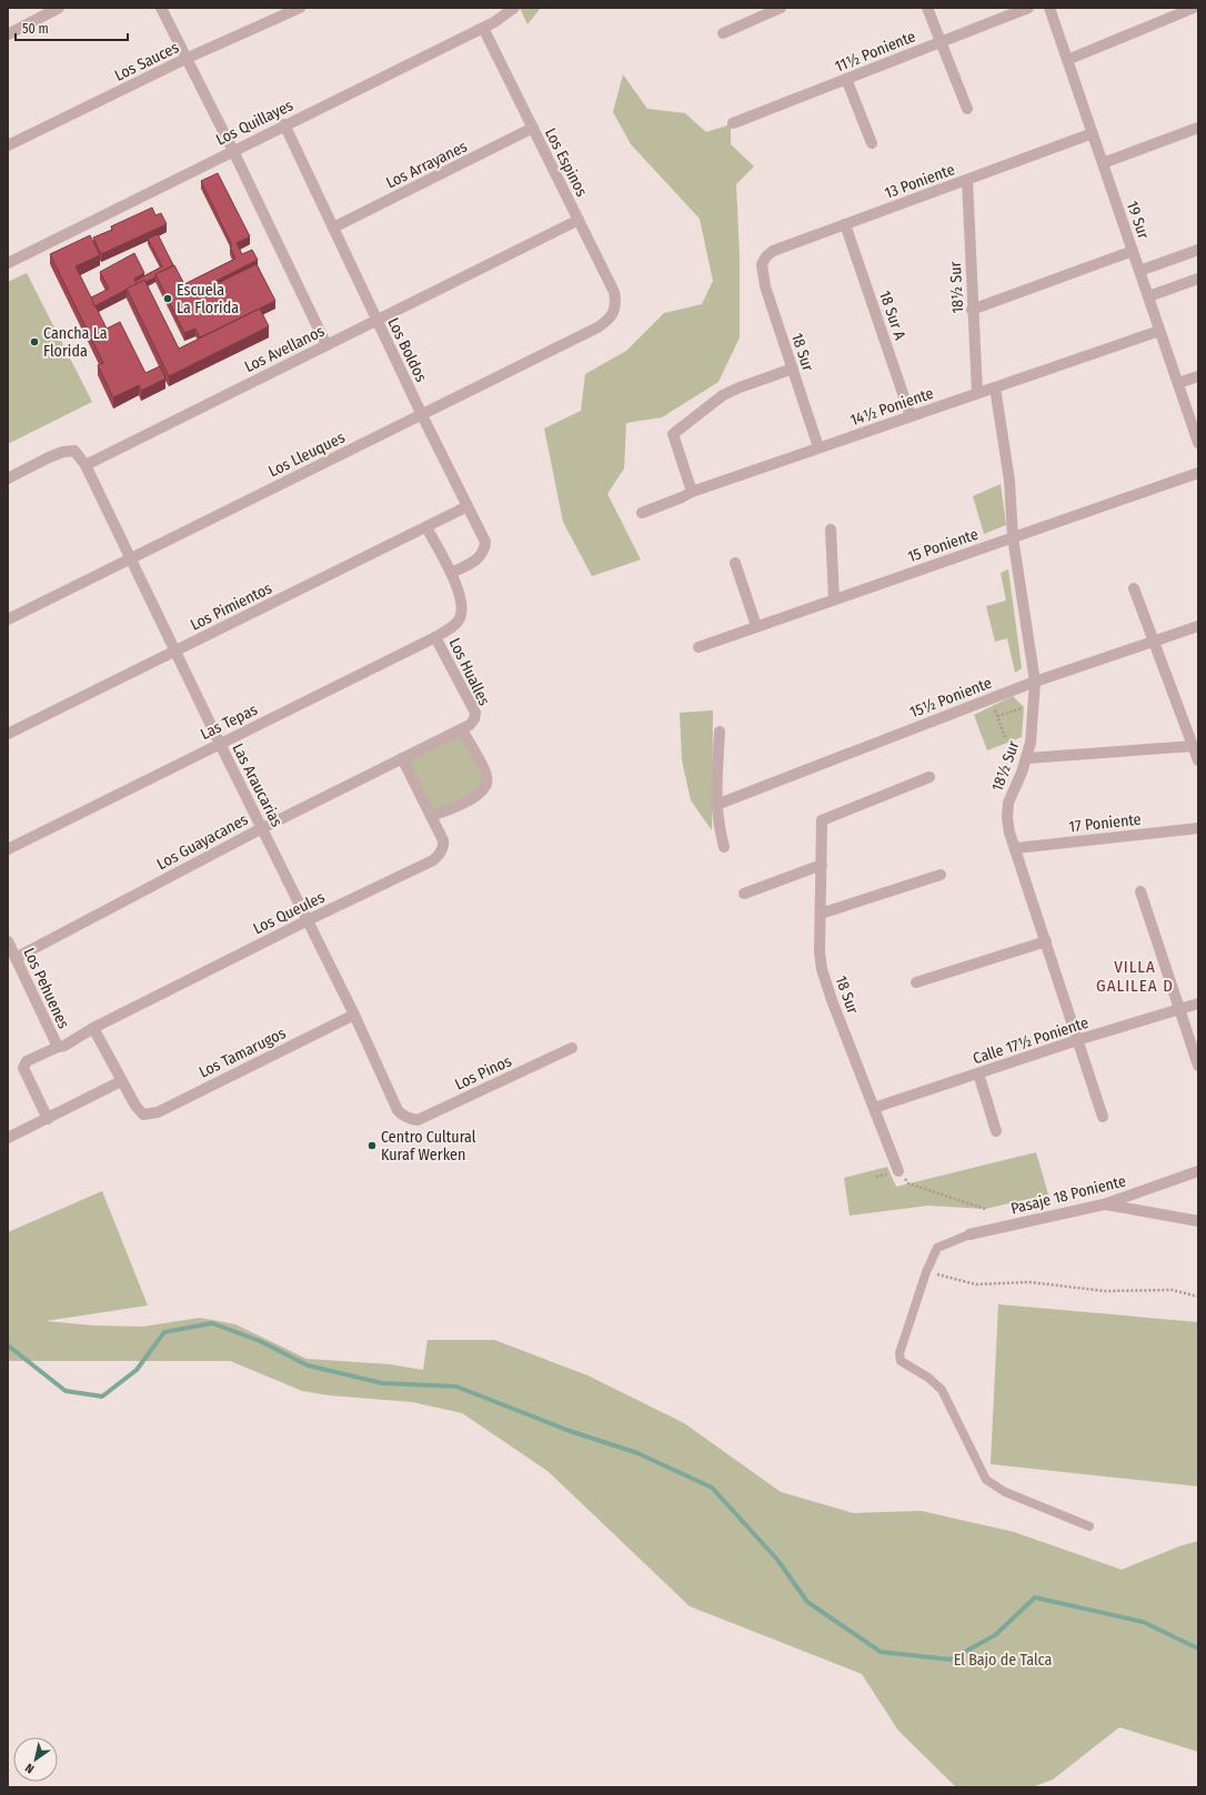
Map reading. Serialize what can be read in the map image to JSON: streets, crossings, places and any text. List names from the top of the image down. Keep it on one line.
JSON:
{"streets":{"street":["11½ Poniente","Los Sauces","Los Quillayes","Los Espinos","Los Arrayanes","13 Poniente","19 Sur","18½ Sur","18 Sur A","Los Avellanos","Los Boldos","18 Sur","14½ Poniente","Los Lleuques","15 Poniente","Los Pimientos","Los Hualles","15½ Poniente","Las Tepas","Las Araucarias","17 Poniente","Los Guayacanes","Los Queules","Los Pehuenes","Calle 17½ Poniente","Los Tamarugos","Los Pinos","Pasaje 18 Poniente"]},"crossings":[["Los Quillayes","Los Espinos"],["Los Quillayes","Los Boldos"],["Los Espinos","Los Arrayanes"],["Los Espinos","Los Avellanos"],["Los Espinos","Los Lleuques"],["Los Arrayanes","Los Boldos"],["13 Poniente","19 Sur"],["13 Poniente","18½ Sur"],["13 Poniente","18 Sur A"],["13 Poniente","18 Sur"],["19 Sur","14½ Poniente"],["18½ Sur","14½ Poniente"],["18½ Sur","15 Poniente"],["18½ Sur","15½ Poniente"],["18½ Sur","17 Poniente"],["18½ Sur","Calle 17½ Poniente"],["18 Sur A","14½ Poniente"],["Los Avellanos","Los Boldos"],["Los Avellanos","Las Araucarias"],["Los Boldos","Los Lleuques"],["Los Boldos","Los Pimientos"],["Los Boldos","Las Tepas"],["18 Sur","14½ Poniente"],["18 Sur","Calle 17½ Poniente"],["Los Lleuques","Las Araucarias"],["Los Pimientos","Las Araucarias"],["Los Hualles","Las Tepas"],["Los Hualles","Los Guayacanes"],["Las Tepas","Las Araucarias"],["Las Araucarias","Los Guayacanes"],["Las Araucarias","Los Queules"],["Las Araucarias","Los Tamarugos"],["Las Araucarias","Los Pinos"],["Los Guayacanes","Los Queules"],["Los Guayacanes","Los Pehuenes"],["Los Queules","Los Pehuenes"]],"districts":["VILLA GALILEA D"],"parks":["El Bajo de Talca"],"places":["Escuela La Florida","Cancha La Florida","Centro Cultural Kuraf Werken"],"scale_bar":"50 m","north":"bottom left"}
